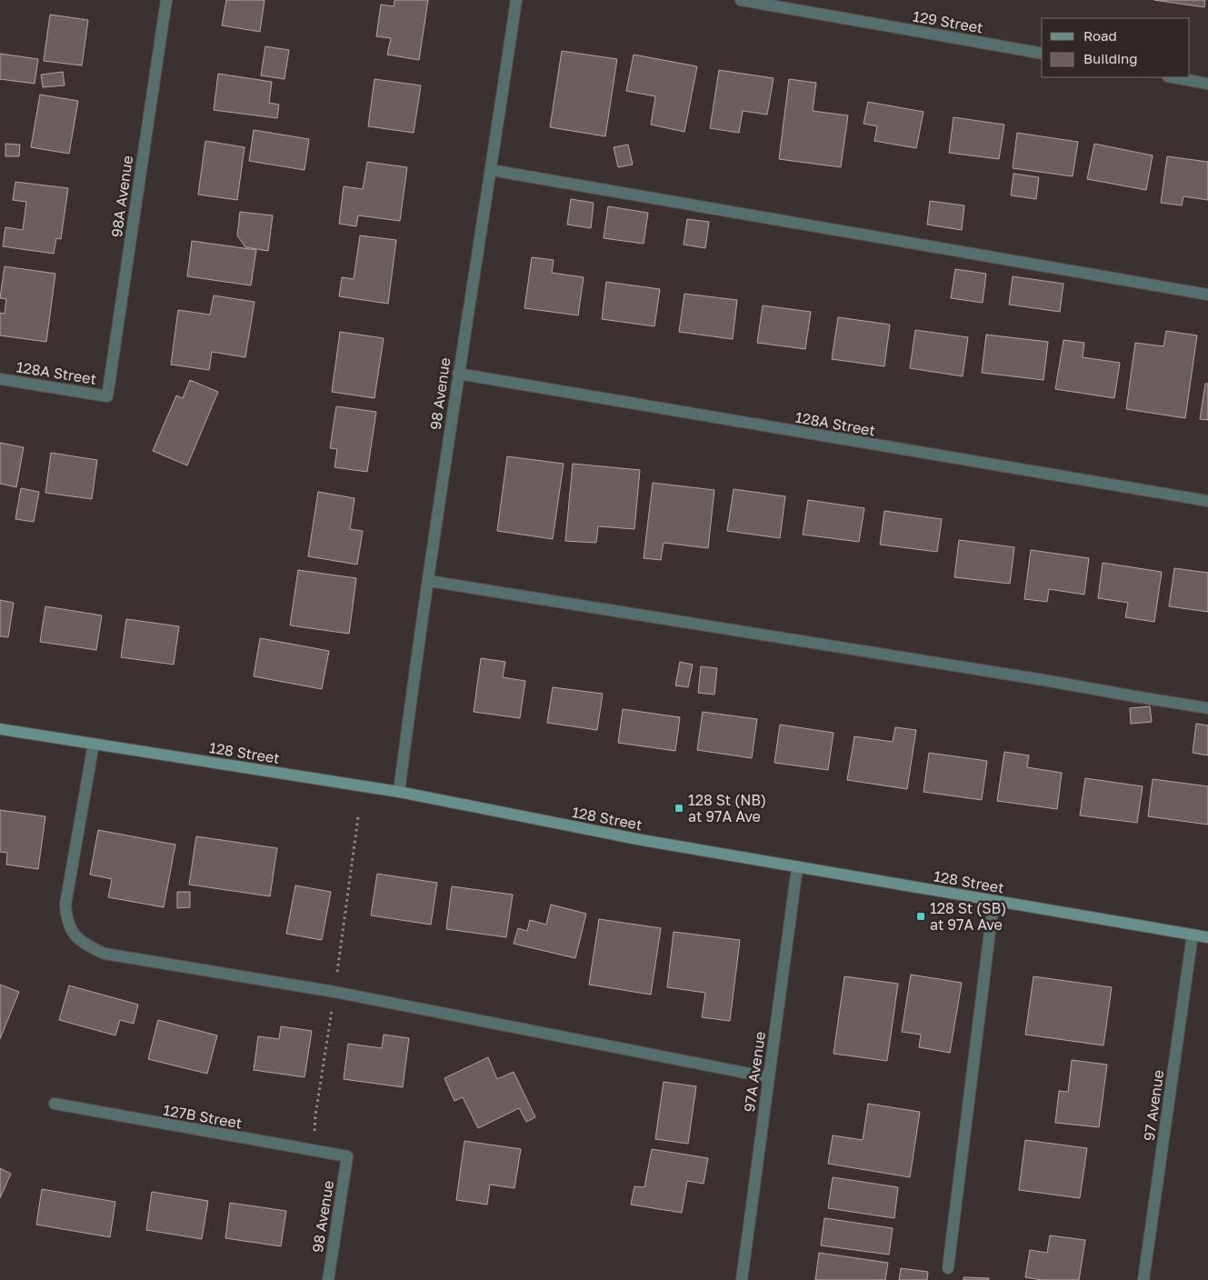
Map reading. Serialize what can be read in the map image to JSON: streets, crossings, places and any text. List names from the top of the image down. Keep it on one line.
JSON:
{"streets":{"main road":["128 Street"],"street":["129 Street","98A Avenue","128A Street","98 Avenue","97A Avenue","97 Avenue","127B Street"]},"crossings":[["98A Avenue","128A Street"],["128A Street","98 Avenue"],["98 Avenue","128 Street"],["98 Avenue","127B Street"],["128 Street","97A Avenue"],["128 Street","97 Avenue"]],"places":{"transit":["128 St (NB) at 97A Ave","128 St (SB) at 97A Ave"]},"legend":["Road","Building"]}
